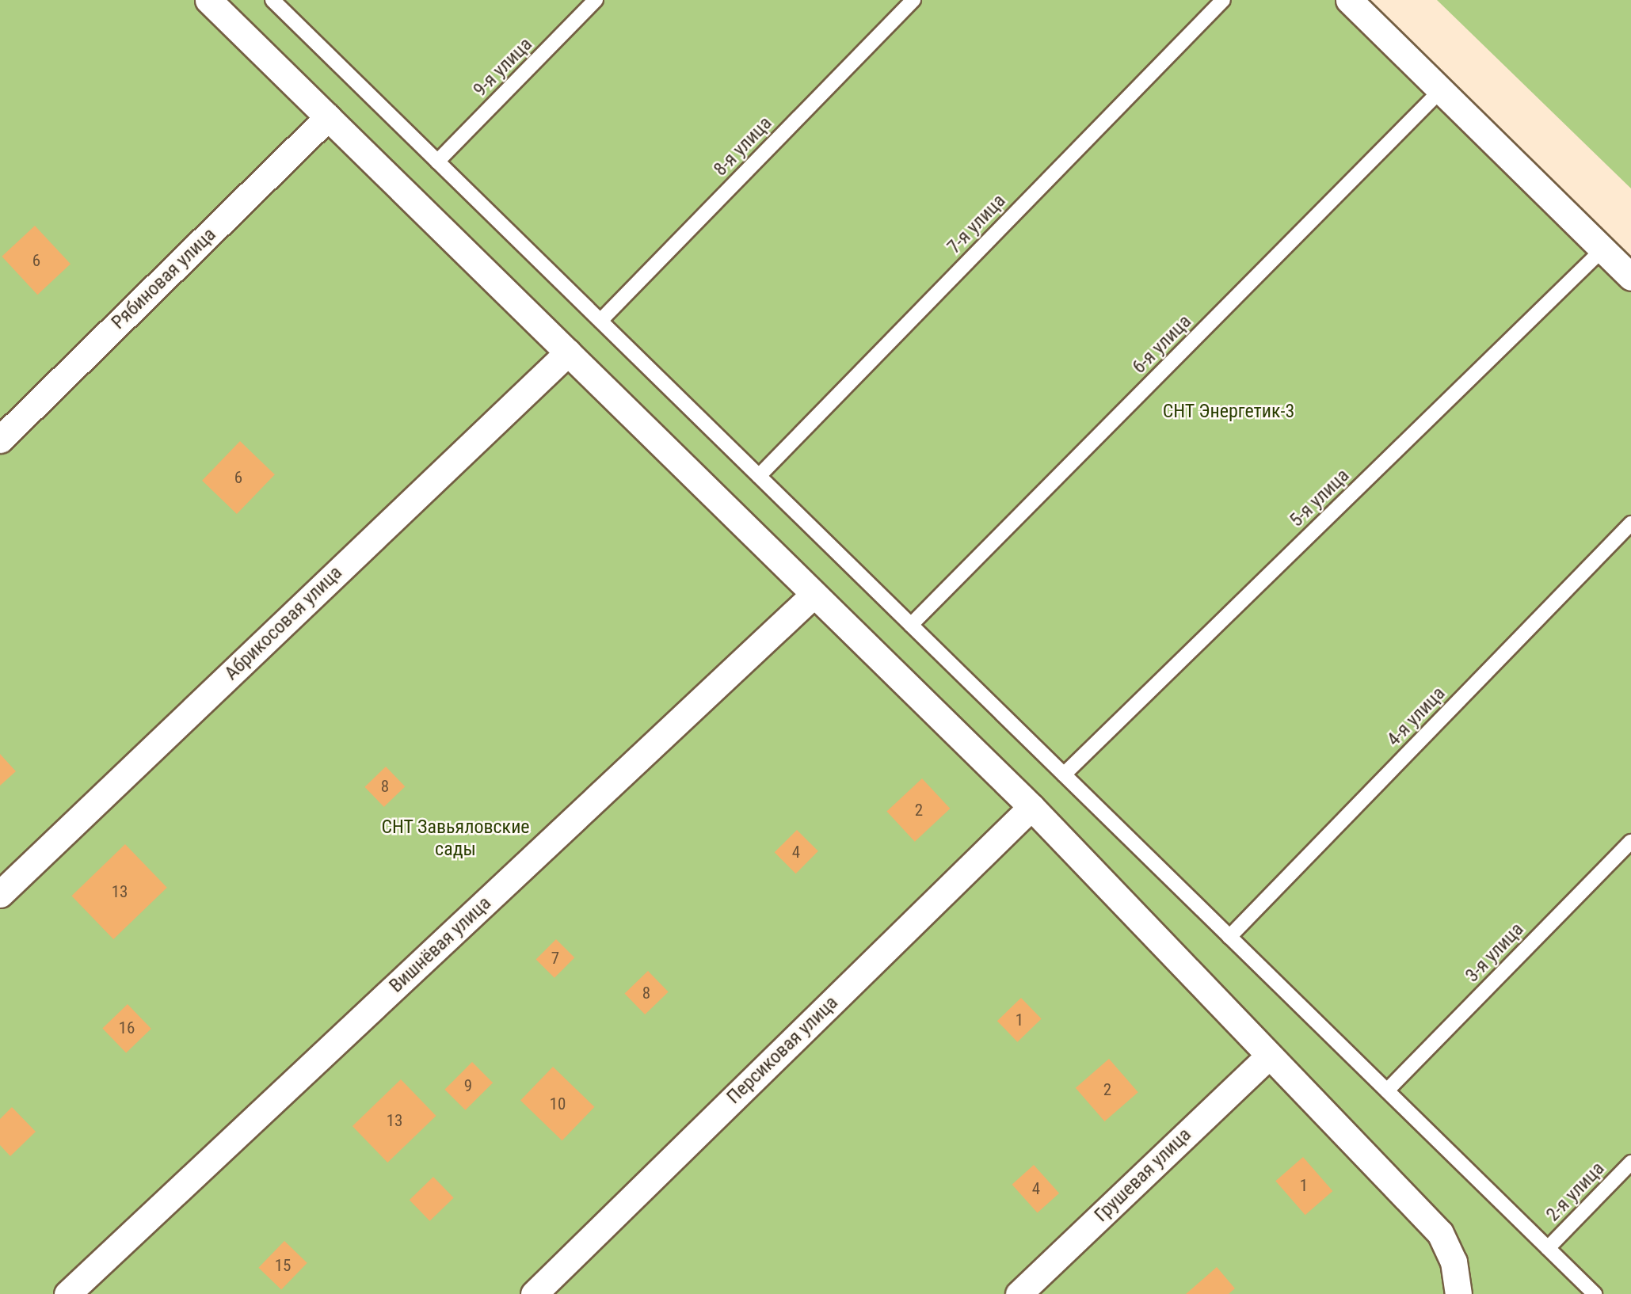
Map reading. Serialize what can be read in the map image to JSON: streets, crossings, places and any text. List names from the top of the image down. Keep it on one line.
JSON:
{"streets":{"street":["Рябиновая улица","Абрикосовая улица","Вишнёвая улица","Персиковая улица","Грушевая улица"],"lane":["9-я улица","8-я улица","7-я улица","6-я улица","5-я улица","4-я улица","3-я улица","2-я улица"]},"parks":["СНТ Энергетик-3","СНТ Завьяловские сады"],"house_numbers":["6","6","8","2","4","13","7","8","1","16","9","2","10","13","1","4","15"]}
